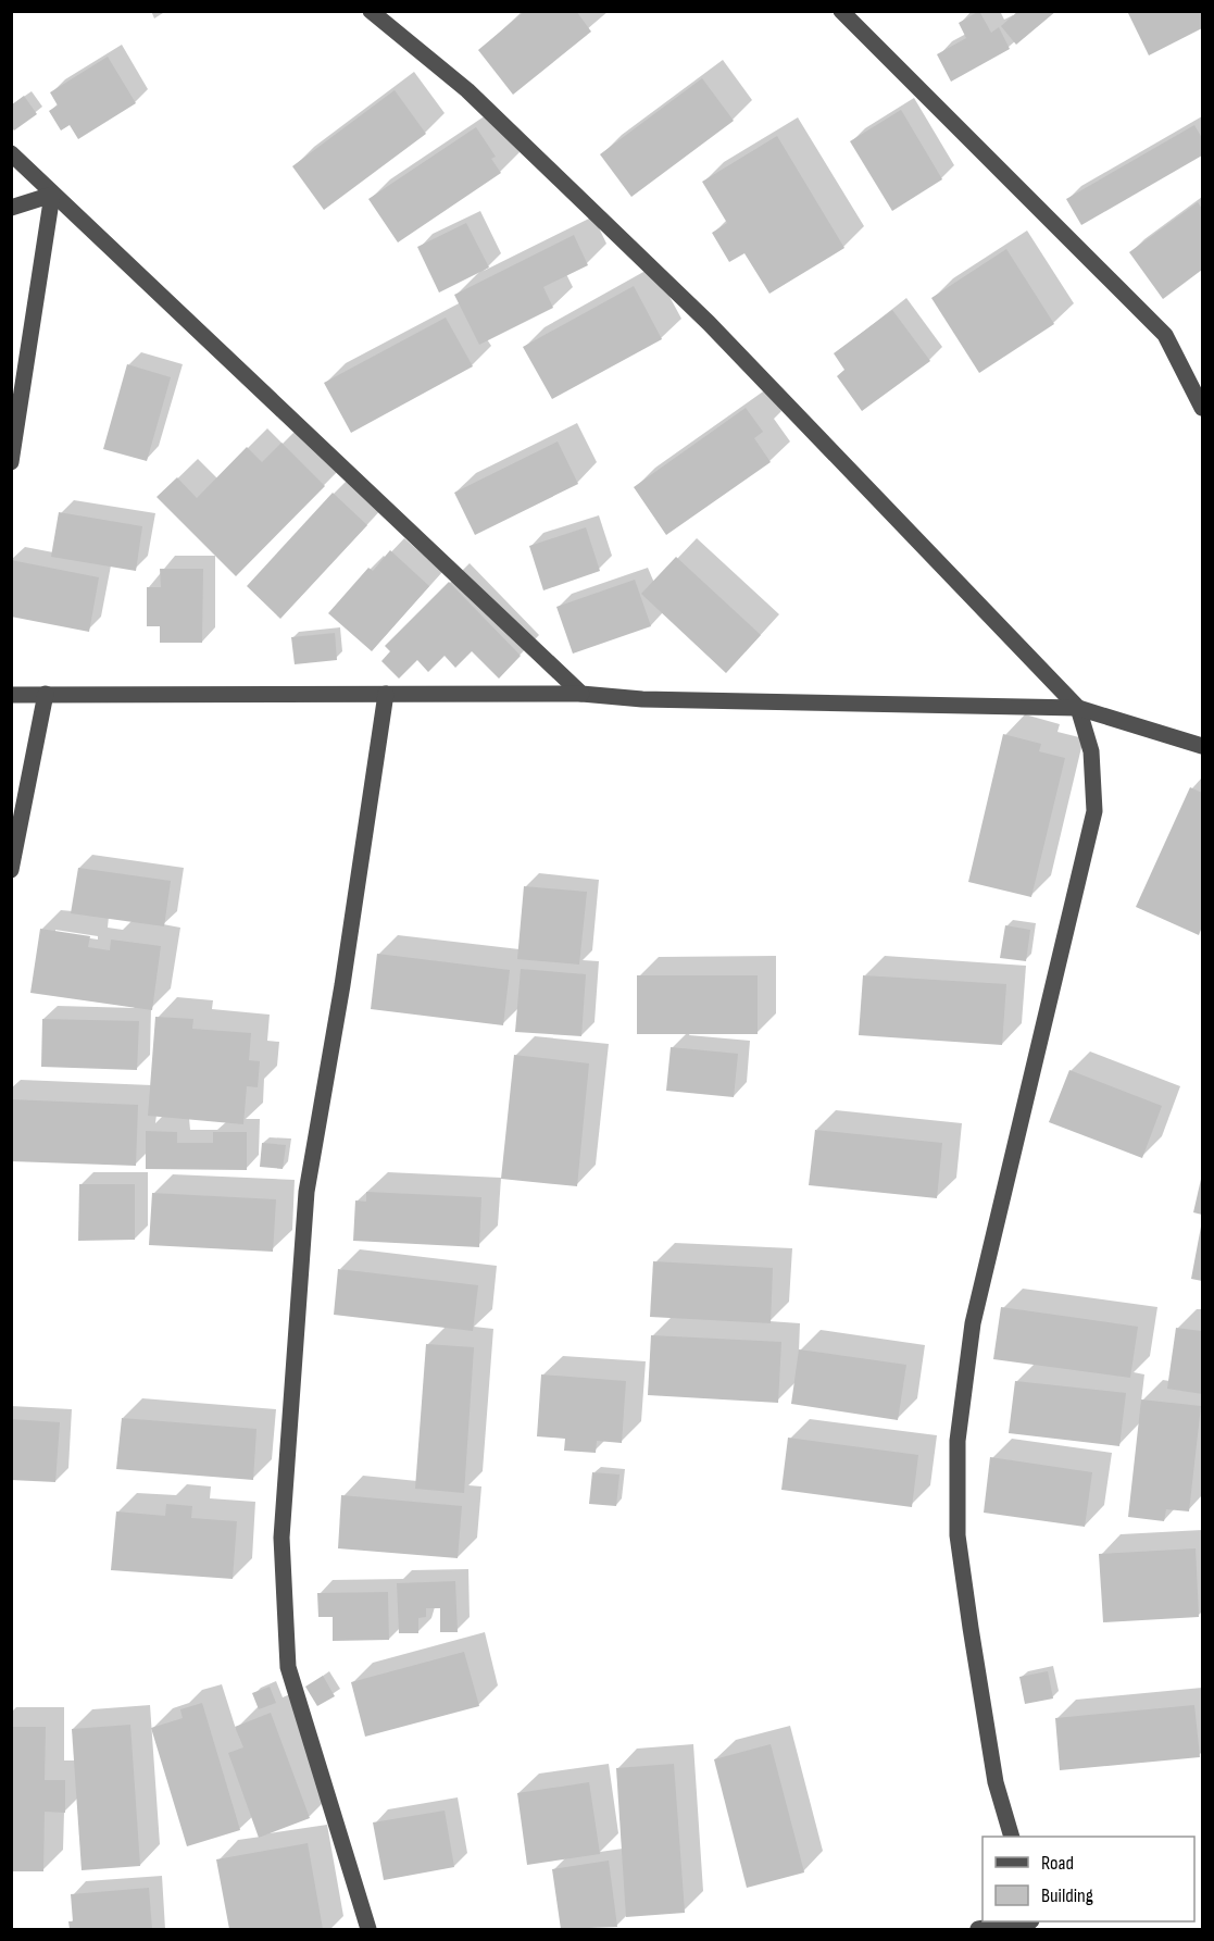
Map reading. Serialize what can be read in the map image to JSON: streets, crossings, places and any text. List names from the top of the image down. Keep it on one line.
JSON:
{"legend":["Road","Building"]}
